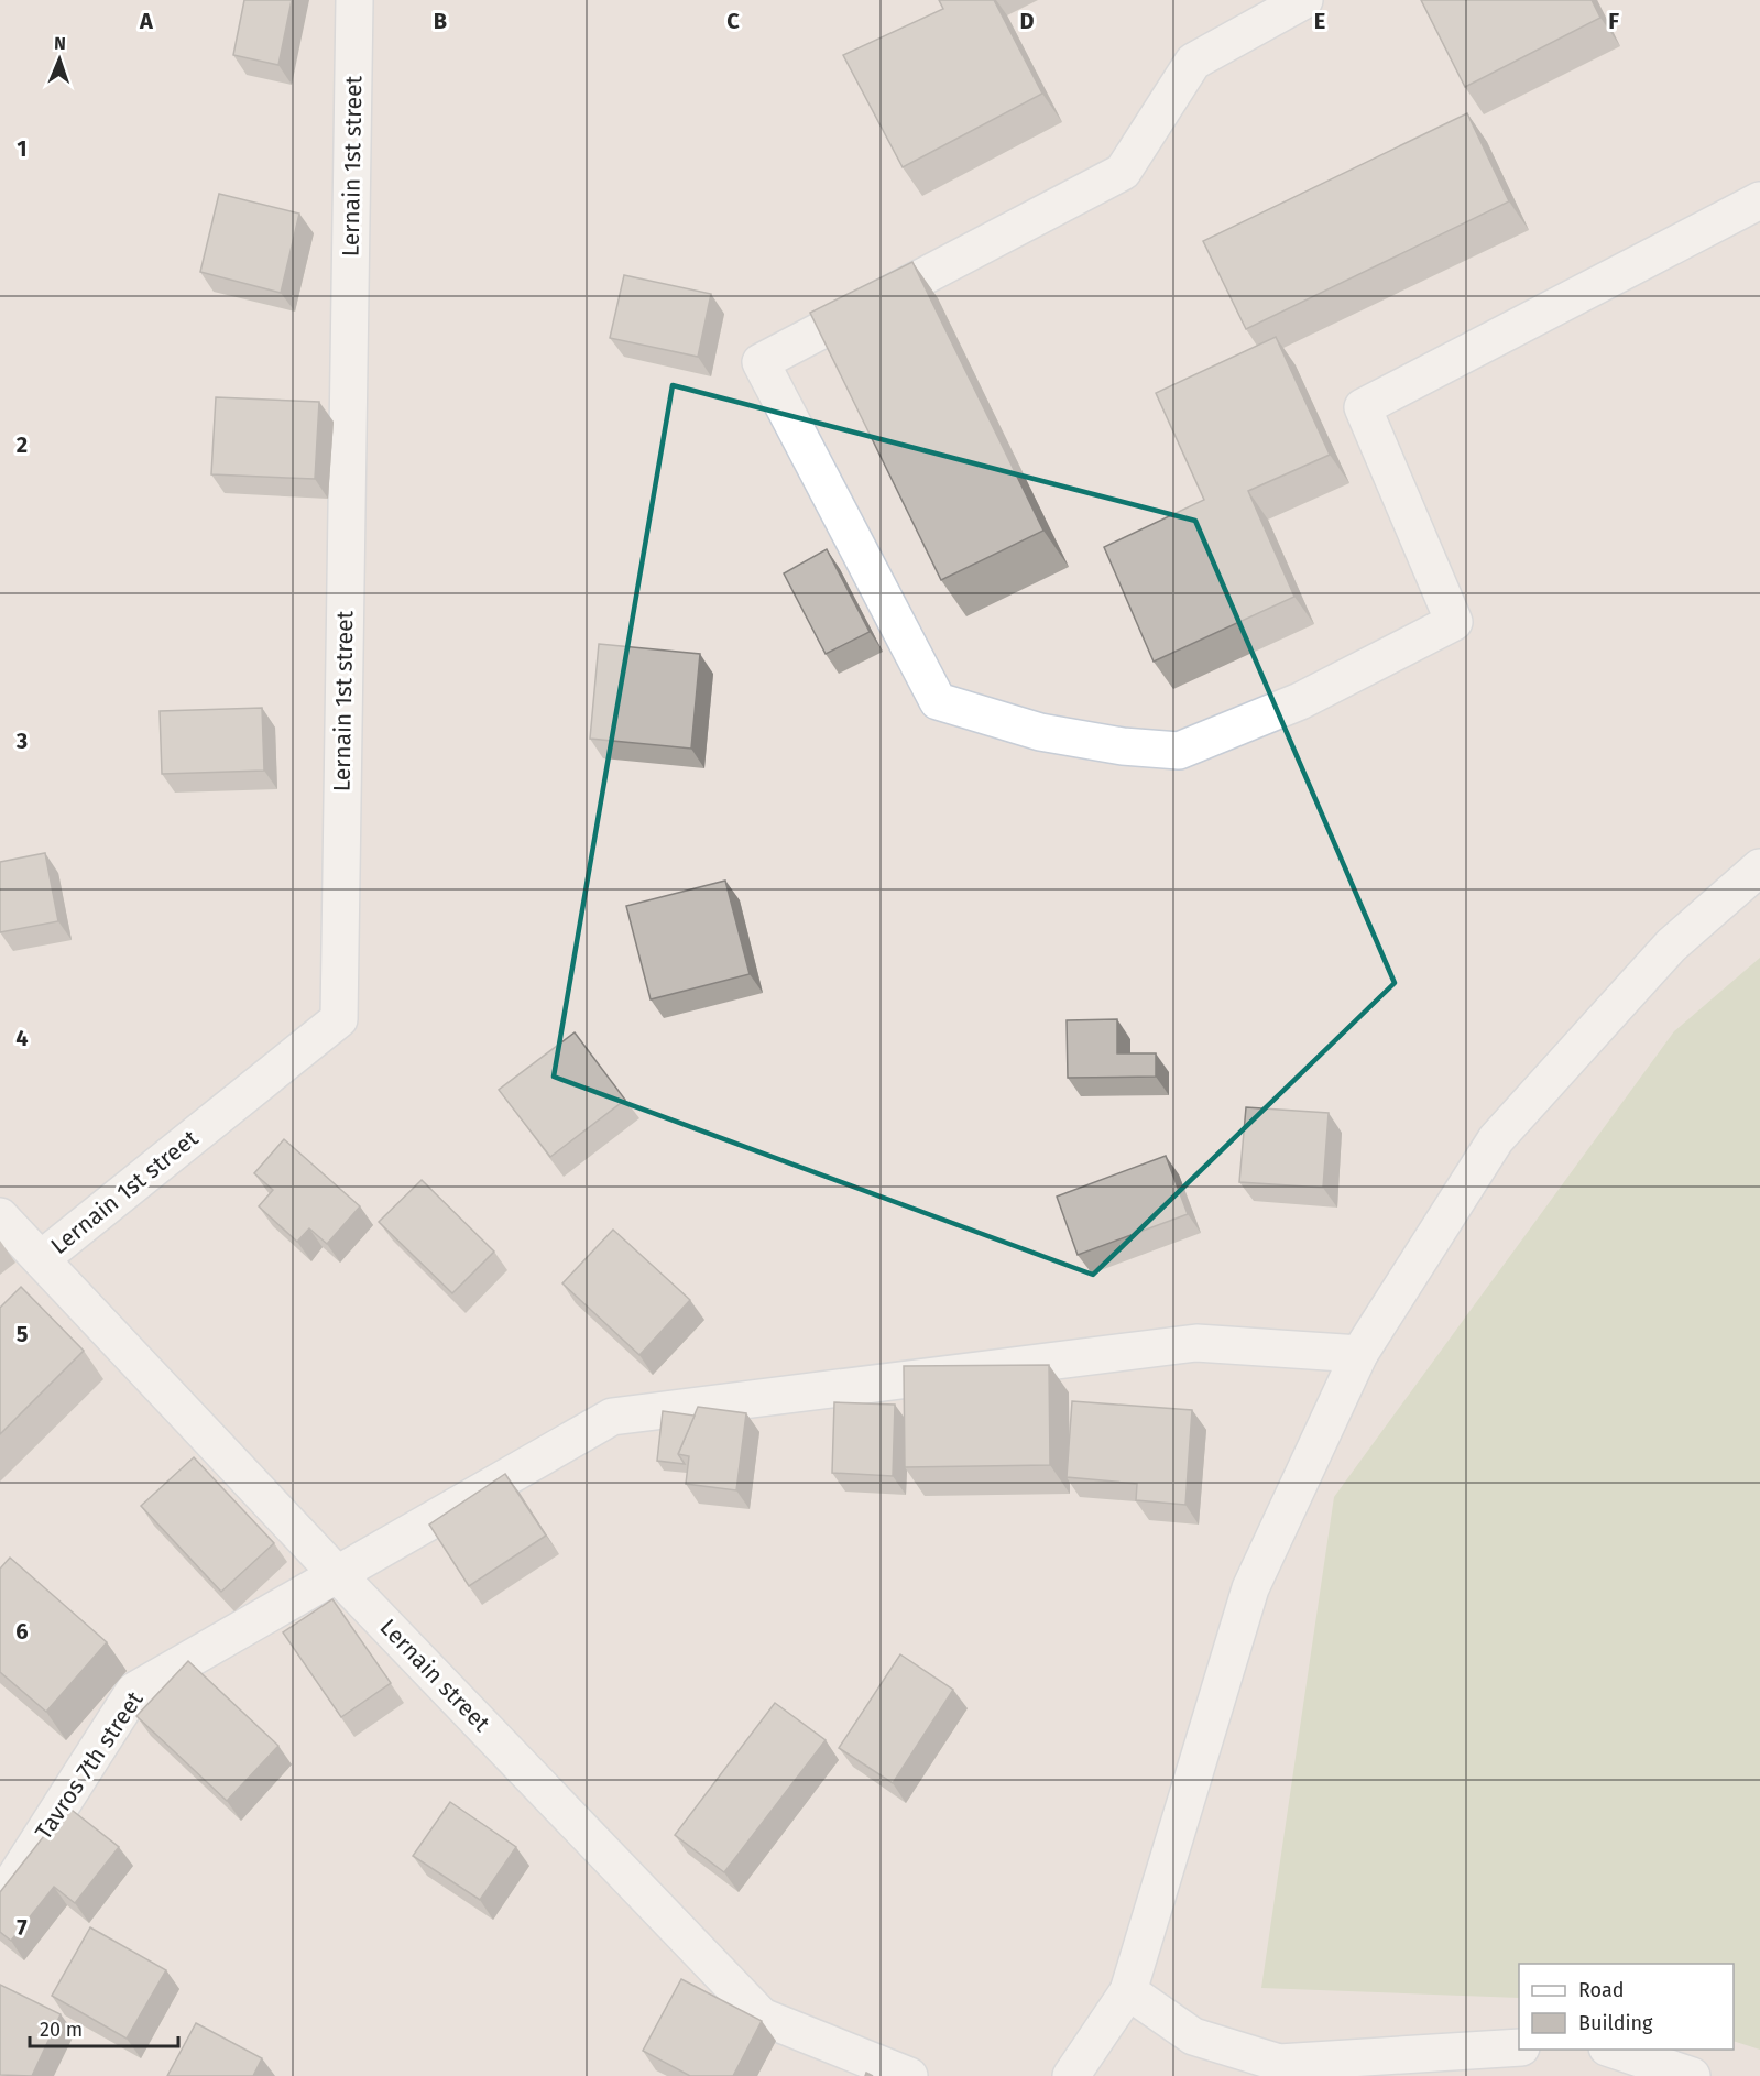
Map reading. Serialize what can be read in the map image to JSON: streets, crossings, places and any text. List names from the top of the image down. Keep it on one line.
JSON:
{"streets":{"street":["Lernain 1st street","Lernain street","Tavros 7th street"]},"crossings":[["Lernain 1st street","Lernain street"],["Lernain street","Tavros 7th street"]],"legend":["Road","Building"],"scale_bar":"20 m","north":"top","grid":{"columns":["A","B","C","D","E","F"],"rows":["1","2","3","4","5","6","7"]}}
